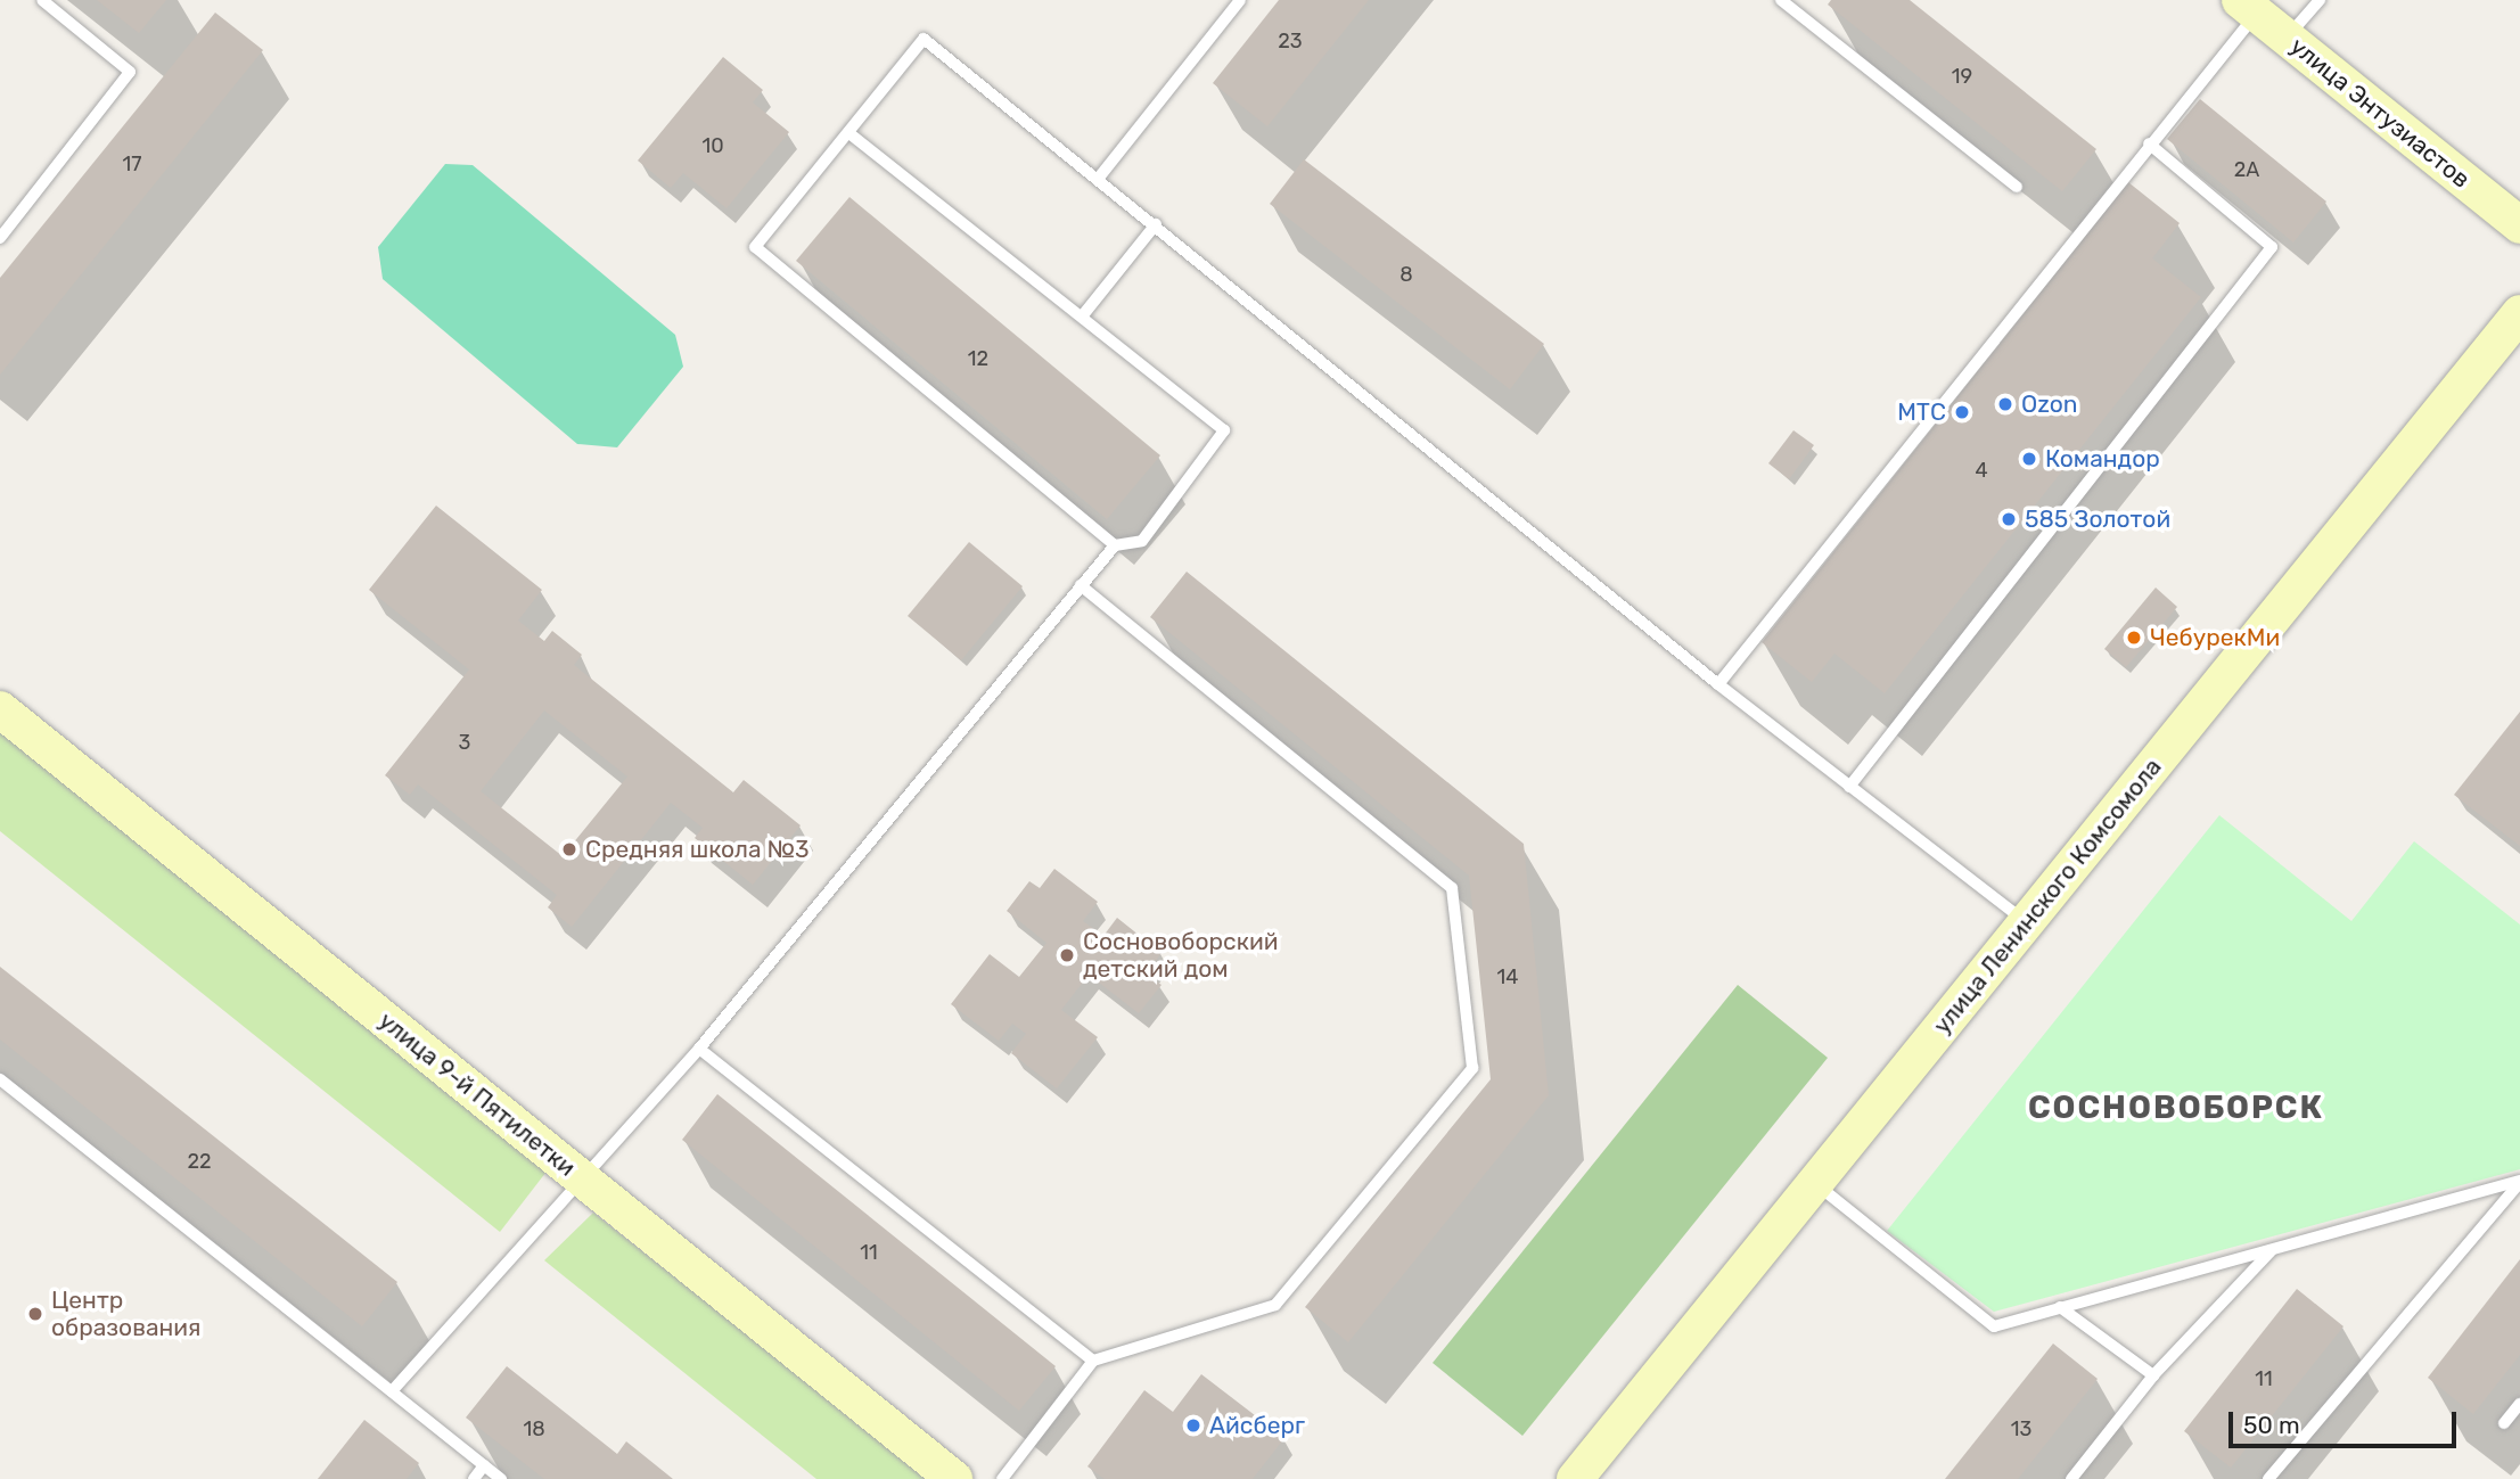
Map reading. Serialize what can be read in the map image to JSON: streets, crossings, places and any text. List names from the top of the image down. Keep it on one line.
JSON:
{"streets":{"street":["улица Энтузиастов","улица Ленинского Комсомола","улица 9-й Пятилетки"]},"districts":["СОСНОВОБОРСК"],"places":["Ozon","МТС","Командор","585 Золотой","ЧебурекМи","Средняя школа №3","Сосновоборский детский дом","Центр образования","Айсберг"],"house_numbers":["23","19","10","17","2А","8","12","4","3","14","22","11","11","18","13"],"scale_bar":"50 m"}
